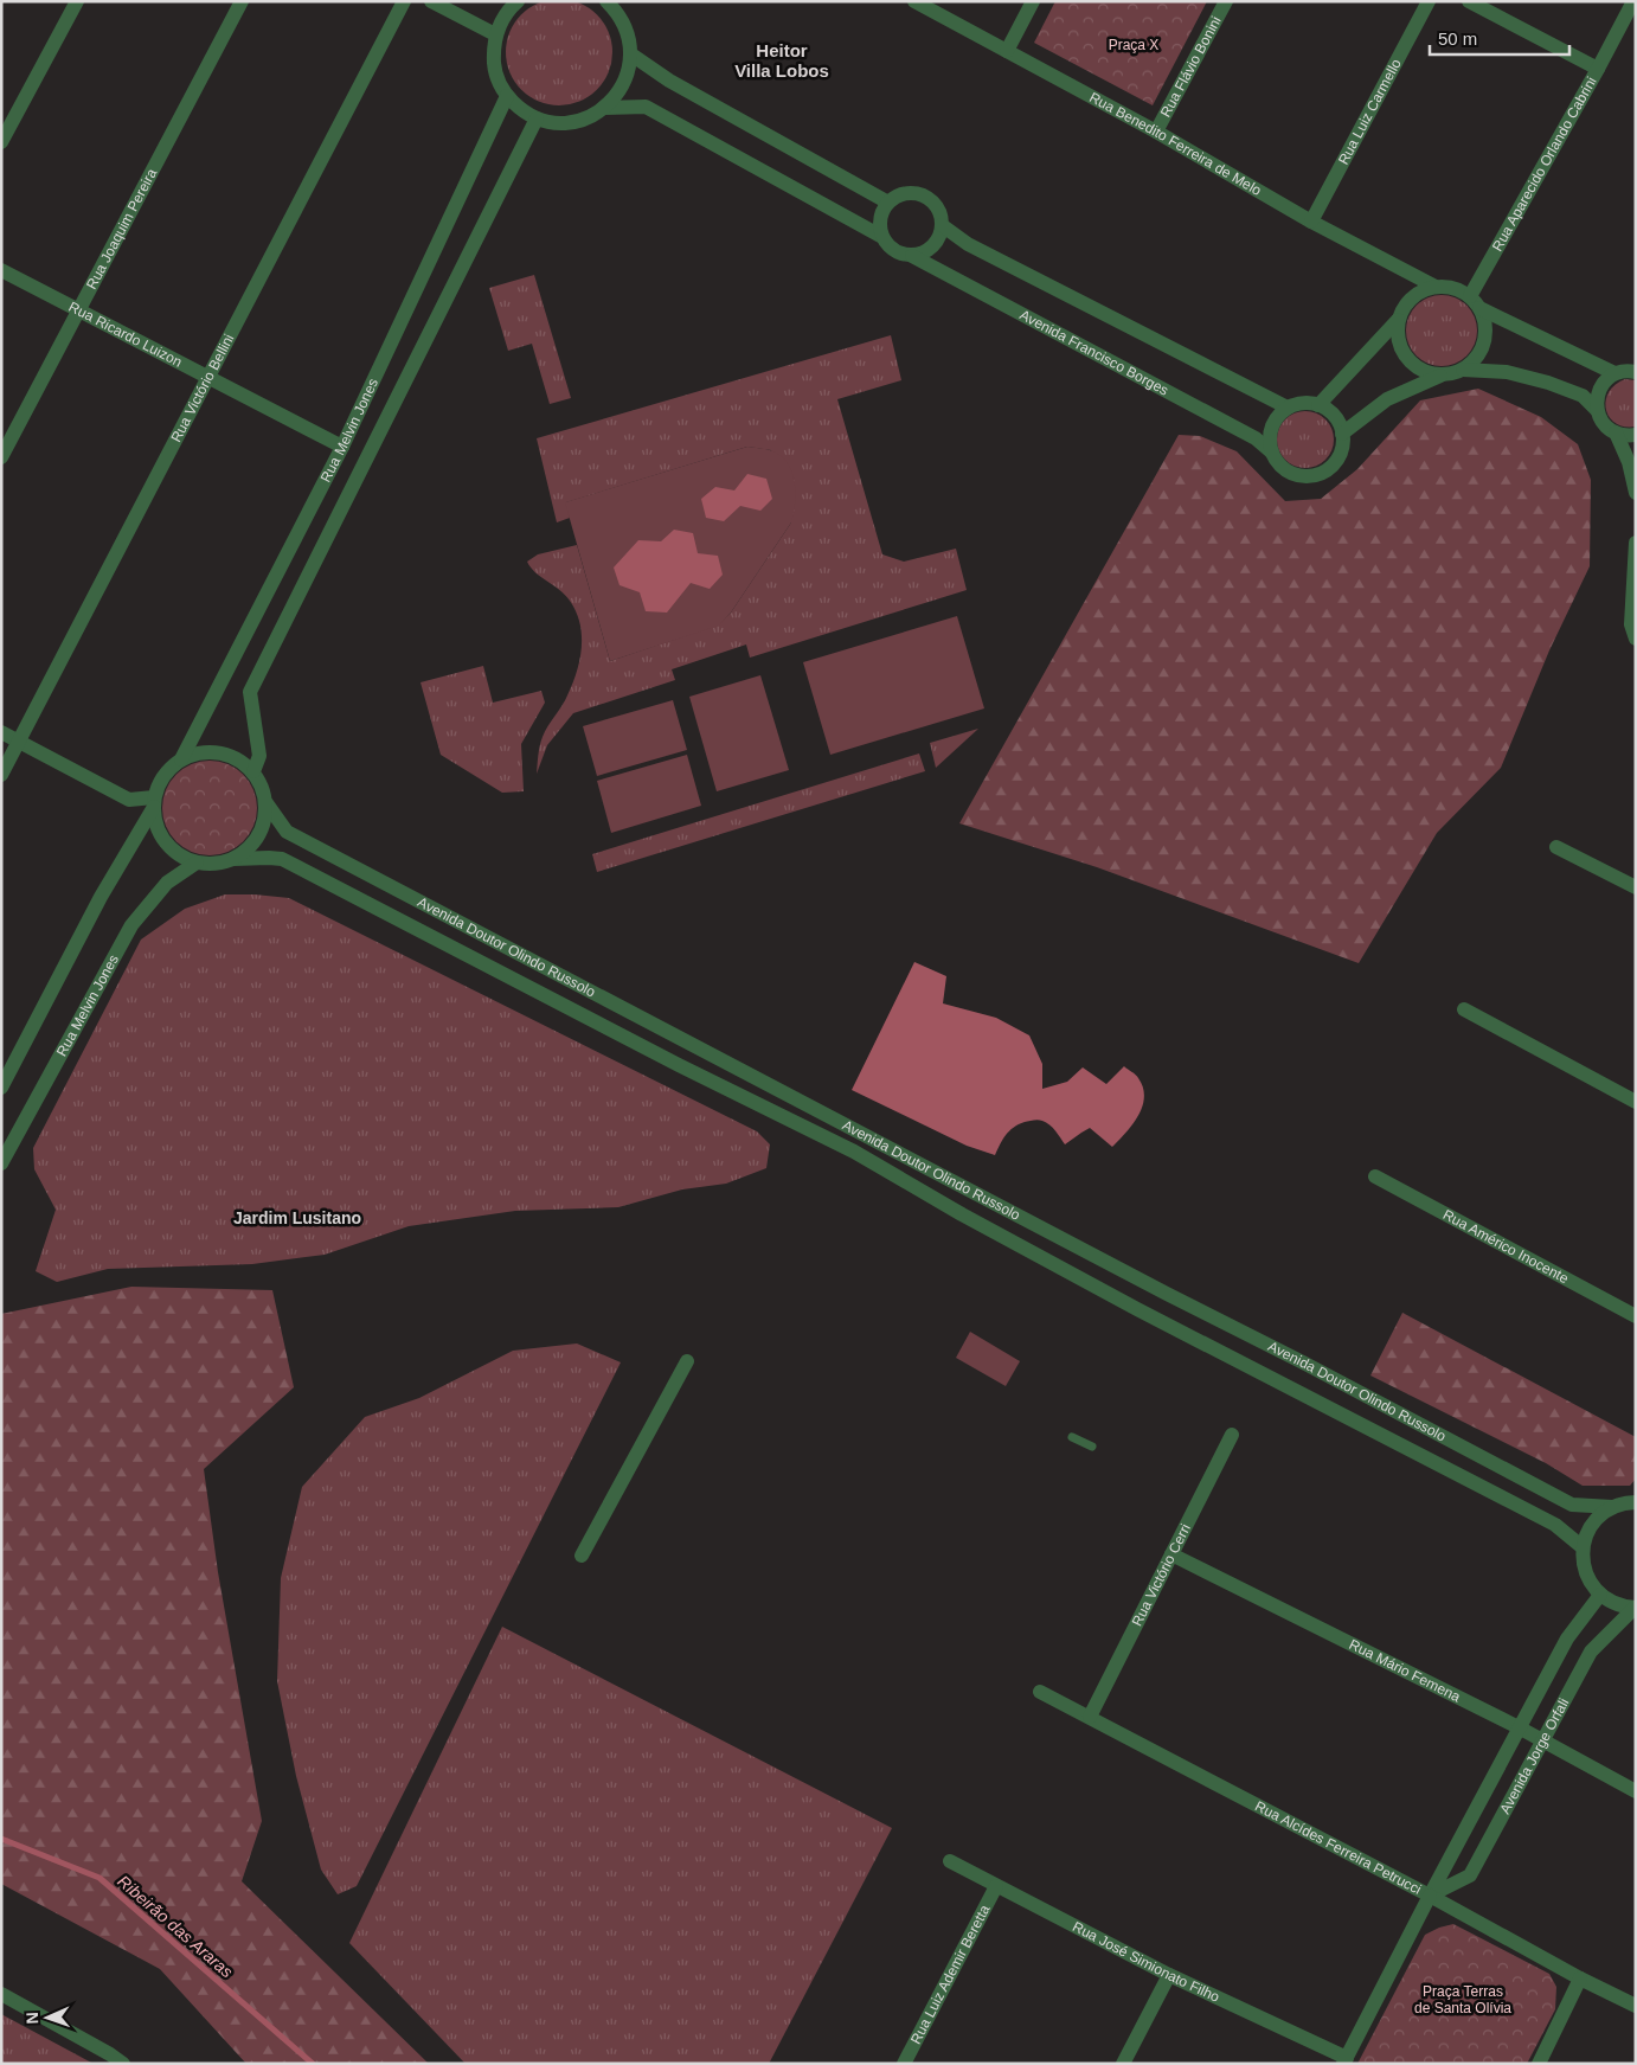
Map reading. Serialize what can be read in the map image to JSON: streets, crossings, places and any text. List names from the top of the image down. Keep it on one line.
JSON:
{"streets":{"street":["Rua Flávio Bonini","Rua Luiz Carmello","Rua Benedito Ferreira de Melo","Rua Aparecido Orlando Cabrini","Rua Joaquim Pereira","Rua Ricardo Luizon","Avenida Francisco Borges","Rua Victório Bellini","Rua Melvin Jones","Avenida Doutor Olindo Russolo","Rua Américo Inocente","Rua Victório Cerri","Rua Mário Femena","Avenida Jorge Orfali","Rua Alcídes Ferreira Petrucci","Rua José Simionato Filho","Rua Luiz Ademir Beretta"]},"crossings":[["Rua Flávio Bonini","Rua Benedito Ferreira de Melo"],["Rua Luiz Carmello","Rua Benedito Ferreira de Melo"],["Rua Benedito Ferreira de Melo","Rua Aparecido Orlando Cabrini"],["Rua Joaquim Pereira","Rua Ricardo Luizon"],["Rua Ricardo Luizon","Rua Victório Bellini"],["Rua Ricardo Luizon","Rua Melvin Jones"],["Rua Melvin Jones","Avenida Doutor Olindo Russolo"],["Rua Victório Cerri","Rua Mário Femena"],["Rua Victório Cerri","Rua Alcídes Ferreira Petrucci"],["Rua Mário Femena","Avenida Jorge Orfali"],["Avenida Jorge Orfali","Rua Alcídes Ferreira Petrucci"],["Avenida Jorge Orfali","Rua José Simionato Filho"],["Rua José Simionato Filho","Rua Luiz Ademir Beretta"]],"districts":["Heitor Villa Lobos","Jardim Lusitano"],"water":["Ribeirão das Araras"],"parks":["Praça X","Praça Terras de Santa Olívia"],"scale_bar":"50 m","north":"left"}
